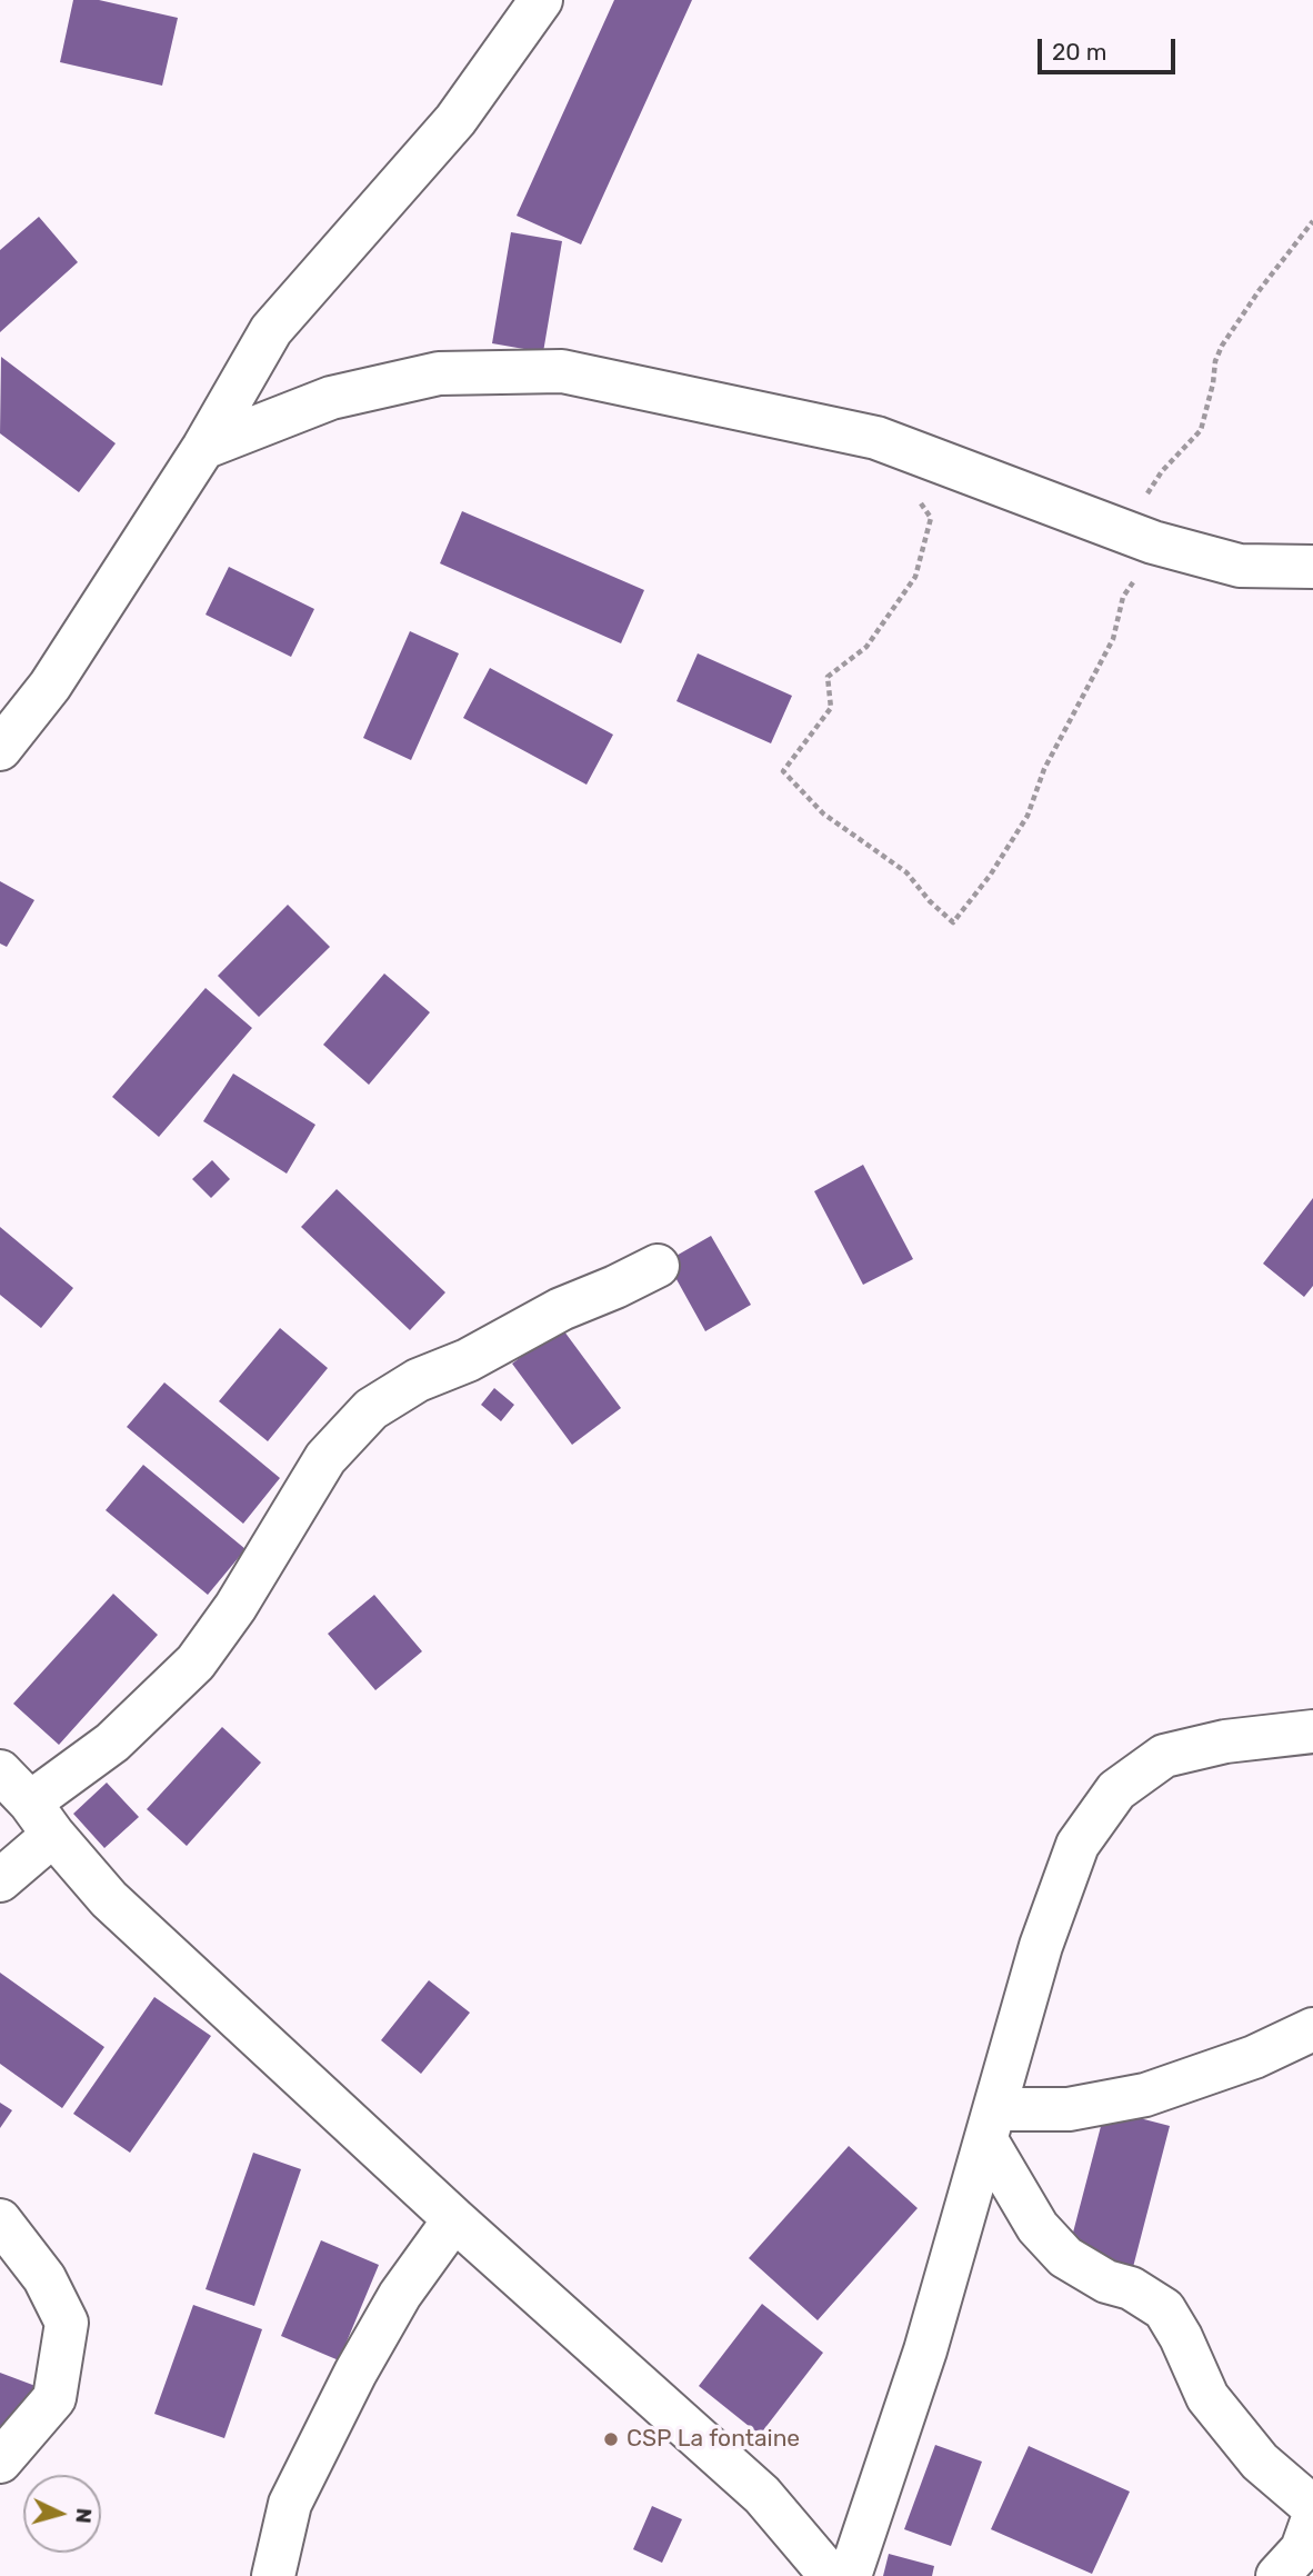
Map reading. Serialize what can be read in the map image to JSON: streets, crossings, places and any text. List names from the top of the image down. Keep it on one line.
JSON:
{"places":["CSP La fontaine"],"scale_bar":"20 m","north":"right"}
